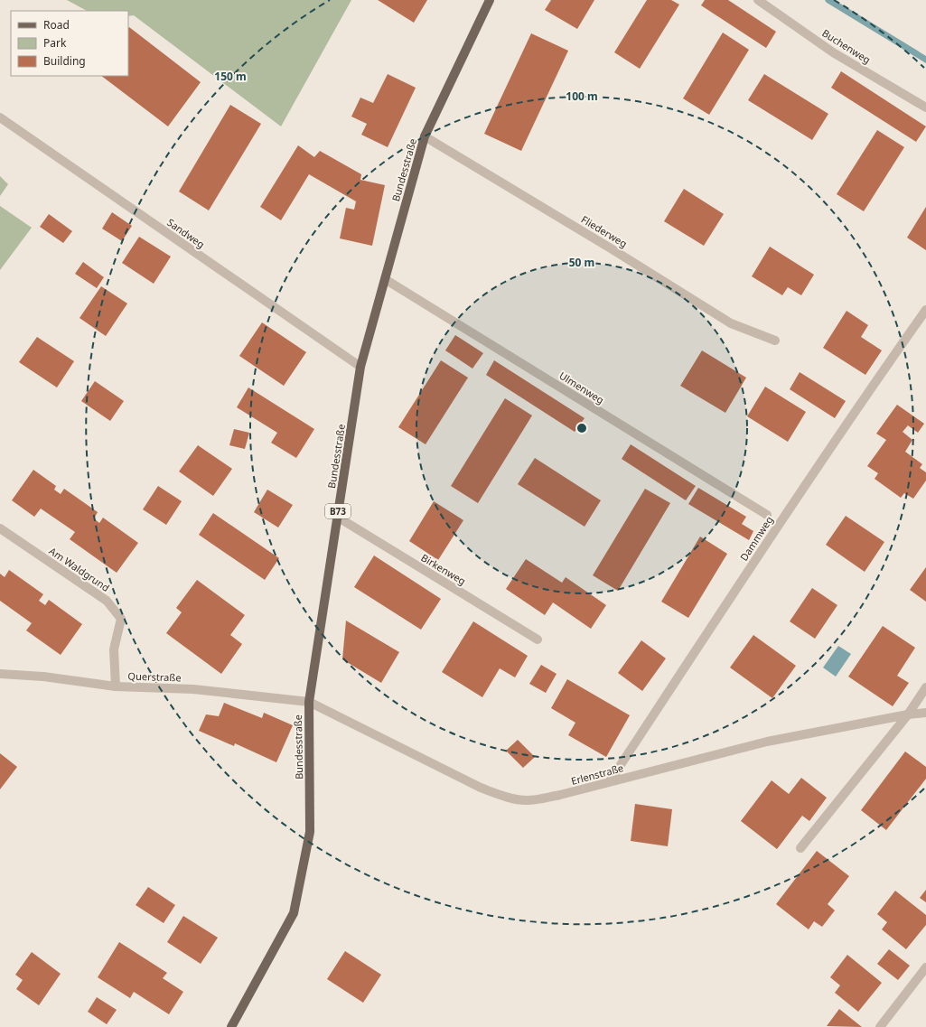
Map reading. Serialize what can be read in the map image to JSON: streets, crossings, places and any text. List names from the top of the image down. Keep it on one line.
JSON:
{"streets":{"main road":["Bundesstraße","B73"],"street":["Buchenweg","Fliederweg","Sandweg","Ulmenweg","Dammweg","Am Waldgrund","Birkenweg","Querstraße","Erlenstraße"]},"crossings":[["Bundesstraße","Fliederweg"],["Bundesstraße","Sandweg"],["Bundesstraße","Ulmenweg"],["Bundesstraße","Birkenweg"],["Bundesstraße","Querstraße"],["Bundesstraße","Erlenstraße"],["Dammweg","Erlenstraße"],["Am Waldgrund","Querstraße"],["Querstraße","Erlenstraße"]],"legend":["Road","Park","Building"],"rings":["150 m","100 m","50 m"]}
